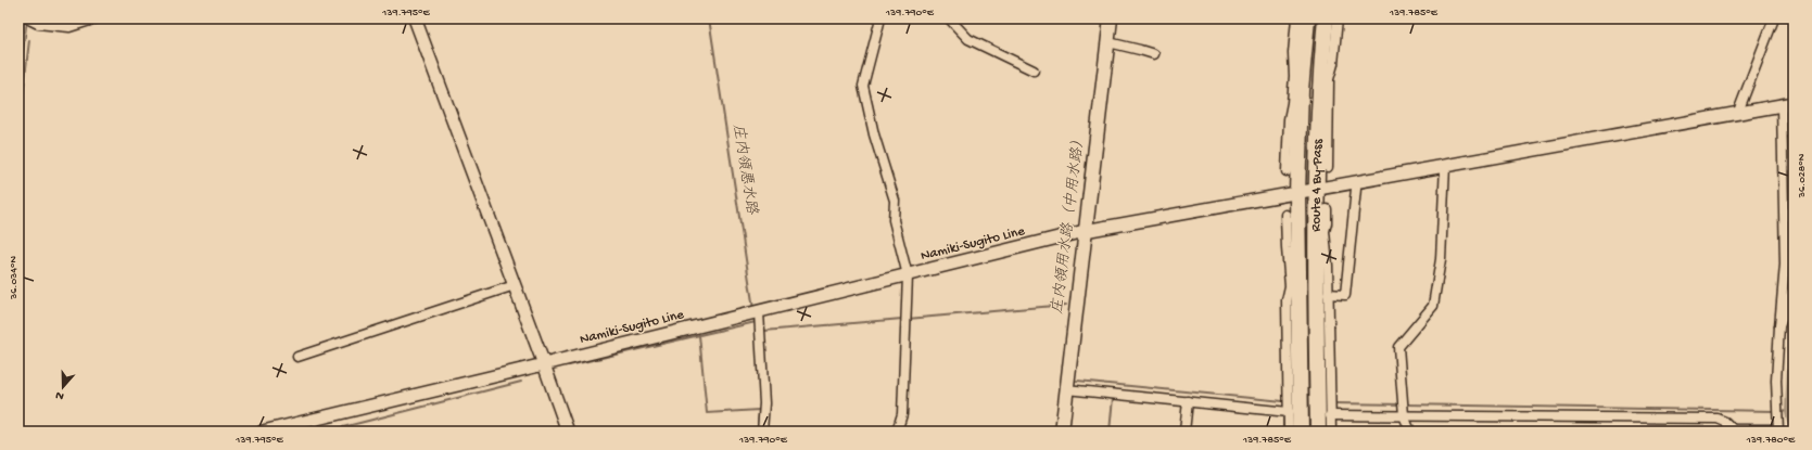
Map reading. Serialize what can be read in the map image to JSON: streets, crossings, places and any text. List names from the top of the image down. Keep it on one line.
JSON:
{"streets":{"highway":["Route 4 By-Pass"],"street":["Namiki-Sugito Line"]},"crossings":[["Route 4 By-Pass","Namiki-Sugito Line"]],"water":["庄内領悪水路","庄内領用水路（中用水路）"],"north":"bottom","coordinates":["139.795°E","139.790°E","139.785°E","36.028°N","36.034°N","139.780°E"]}
